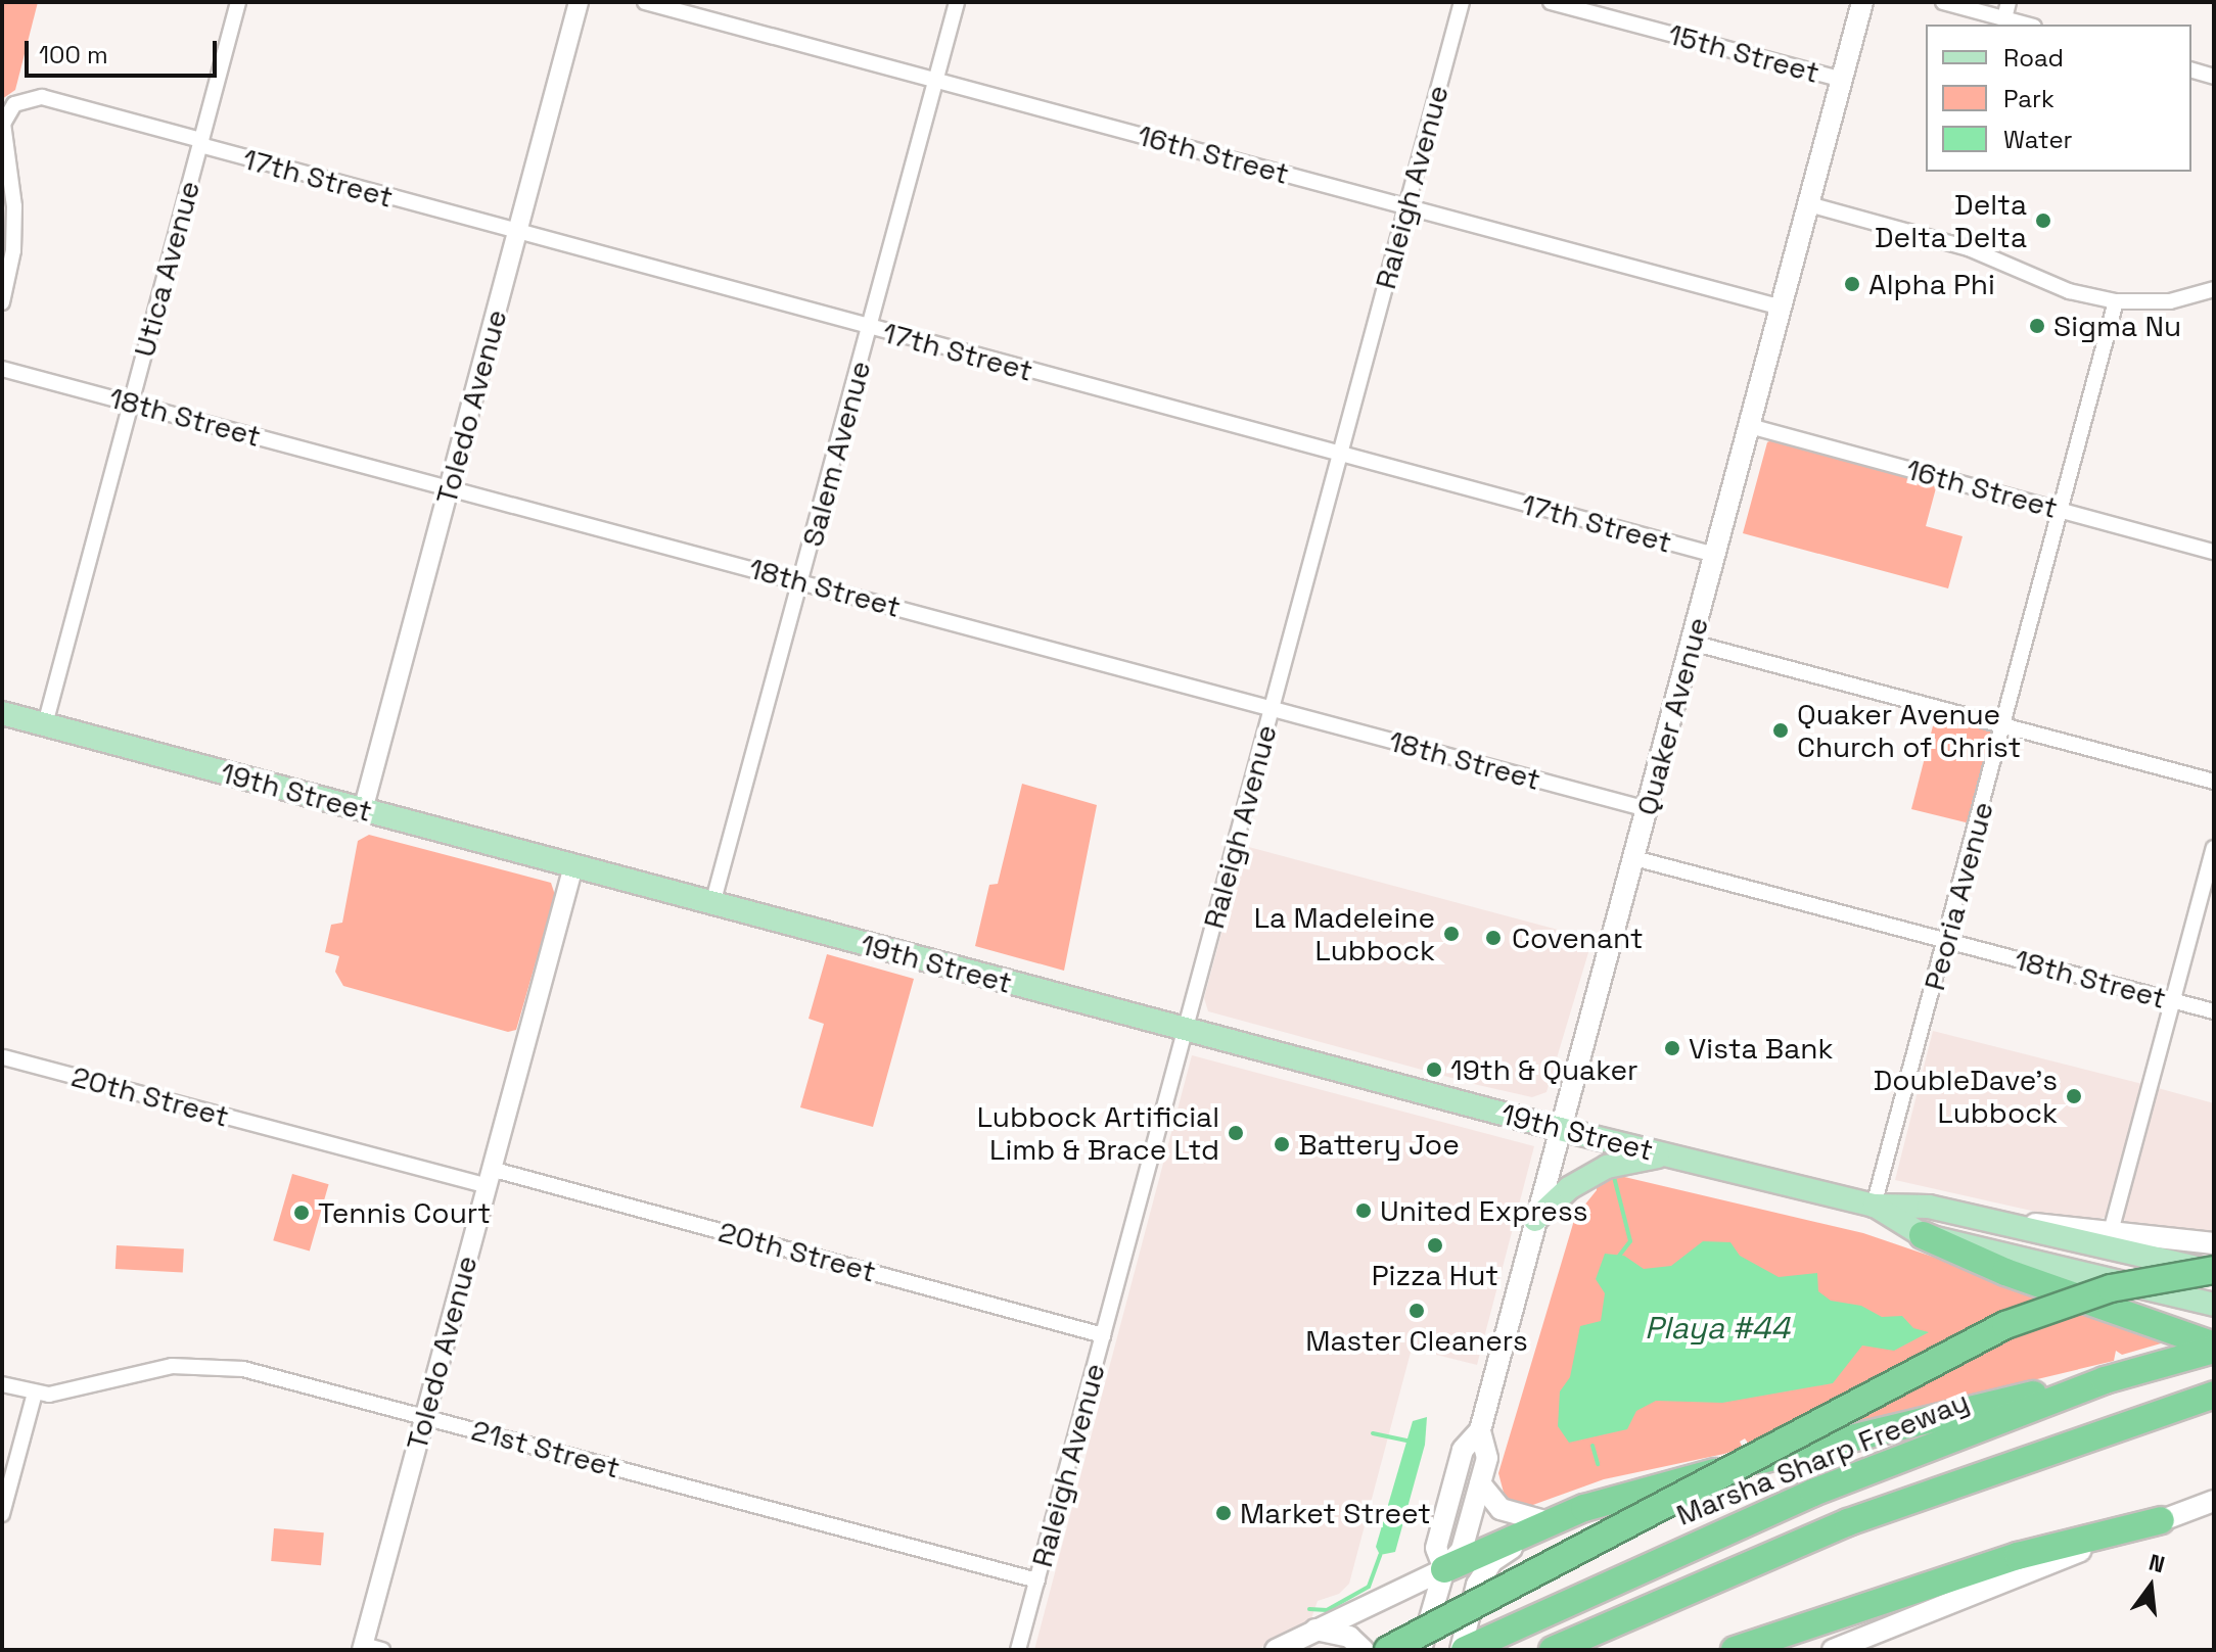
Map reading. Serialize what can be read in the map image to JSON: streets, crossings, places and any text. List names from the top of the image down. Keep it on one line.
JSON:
{"streets":{"highway":["Marsha Sharp Freeway"],"main road":["Quaker Avenue","19th Street"],"street":["15th Street","16th Street","17th Street","Raleigh Avenue","Utica Avenue","Toledo Avenue","18th Street","Salem Avenue","Peoria Avenue","20th Street","21st Street"]},"crossings":[["15th Street","Quaker Avenue"],["16th Street","Raleigh Avenue"],["16th Street","Salem Avenue"],["16th Street","Quaker Avenue"],["16th Street","Peoria Avenue"],["17th Street","Raleigh Avenue"],["17th Street","Utica Avenue"],["17th Street","Toledo Avenue"],["17th Street","Salem Avenue"],["17th Street","Quaker Avenue"],["Raleigh Avenue","18th Street"],["Raleigh Avenue","19th Street"],["Raleigh Avenue","20th Street"],["Raleigh Avenue","21st Street"],["Utica Avenue","18th Street"],["Utica Avenue","19th Street"],["Toledo Avenue","18th Street"],["Toledo Avenue","19th Street"],["Toledo Avenue","20th Street"],["Toledo Avenue","21st Street"],["18th Street","Salem Avenue"],["18th Street","Quaker Avenue"],["18th Street","Peoria Avenue"],["Salem Avenue","19th Street"],["Quaker Avenue","19th Street"],["19th Street","Peoria Avenue"]],"water":["Playa #44"],"places":["Delta Delta Delta","Alpha Phi","Sigma Nu","Quaker Avenue Church of Christ","La Madeleine Lubbock","Covenant","Vista Bank","19th & Quaker","DoubleDave's Lubbock","Lubbock Artificial Limb & Brace Ltd","Battery Joe","United Express","Tennis Court","Pizza Hut","Master Cleaners","Market Street"],"legend":["Road","Park","Water"],"scale_bar":"100 m","north":"top"}
